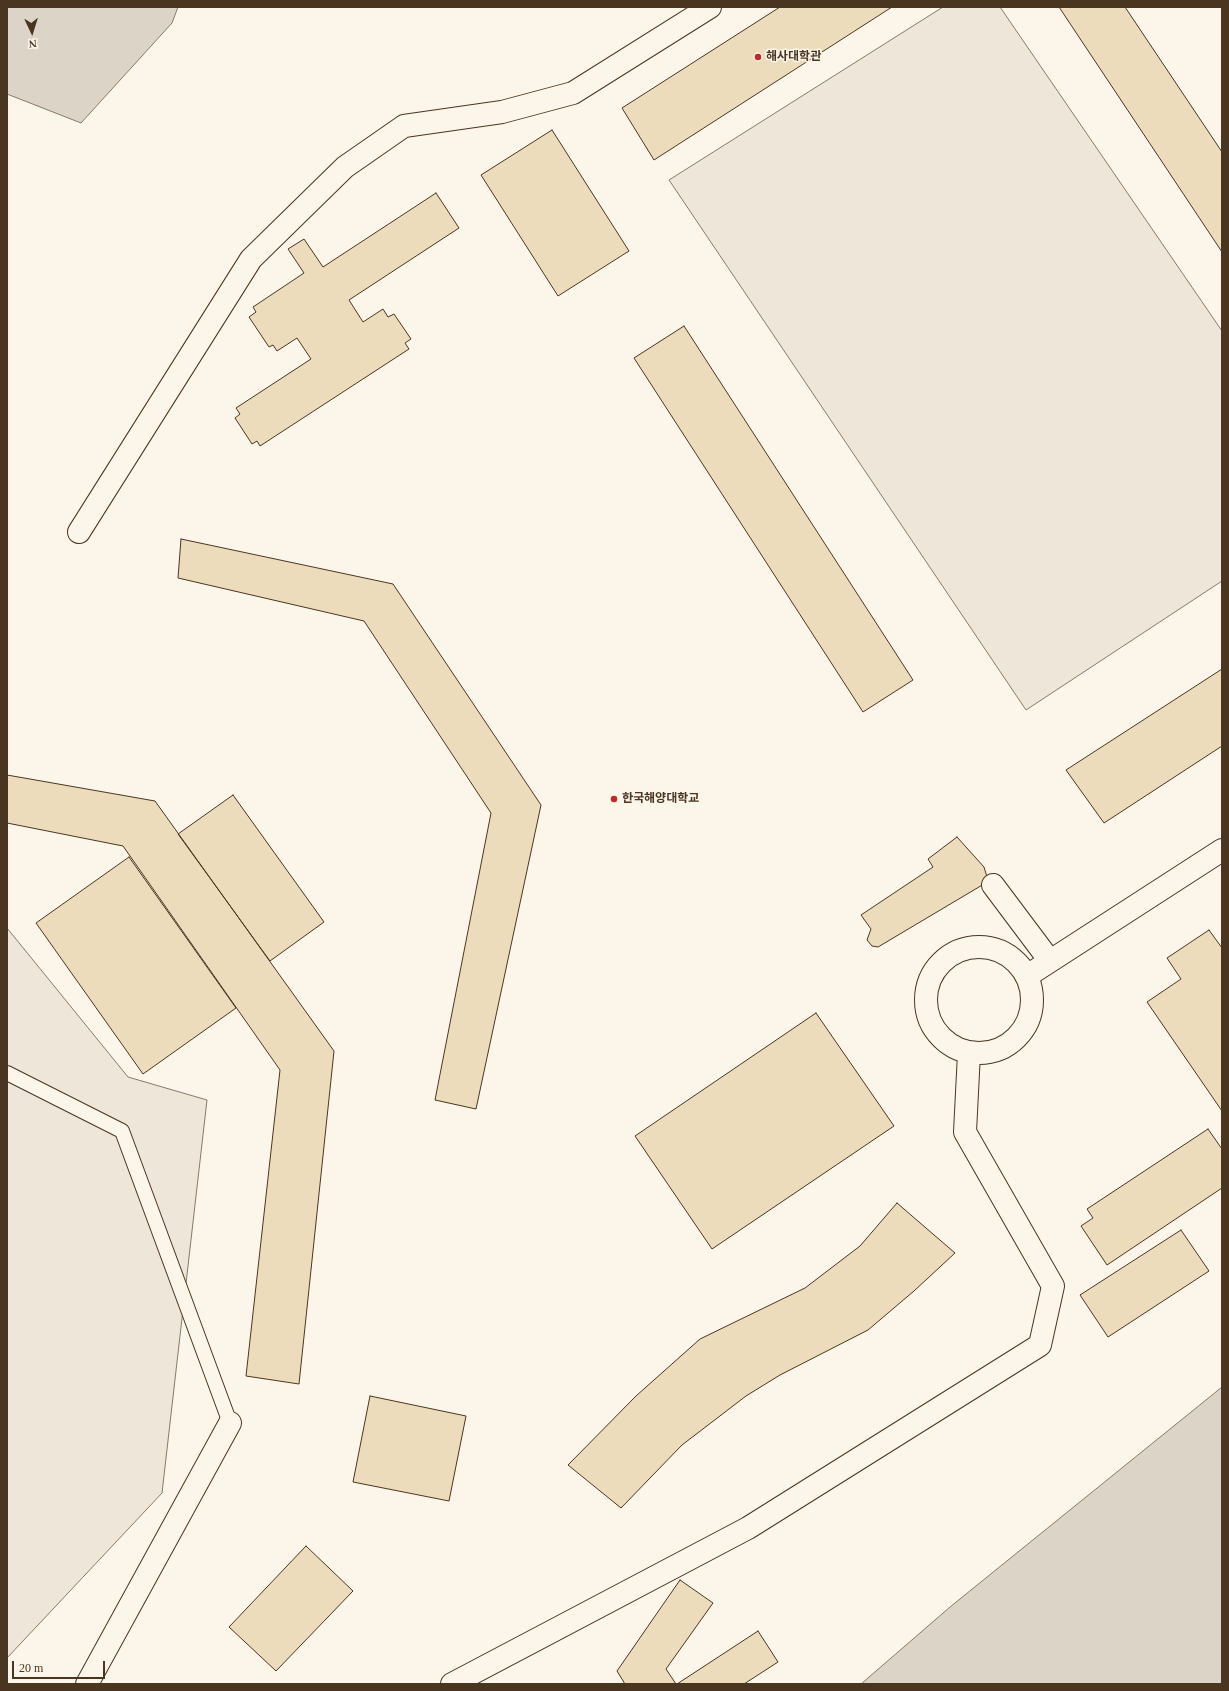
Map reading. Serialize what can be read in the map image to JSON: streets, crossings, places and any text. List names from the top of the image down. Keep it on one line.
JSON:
{"places":["해사대학관","한국해양대학교"],"scale_bar":"20 m","north":"bottom"}
